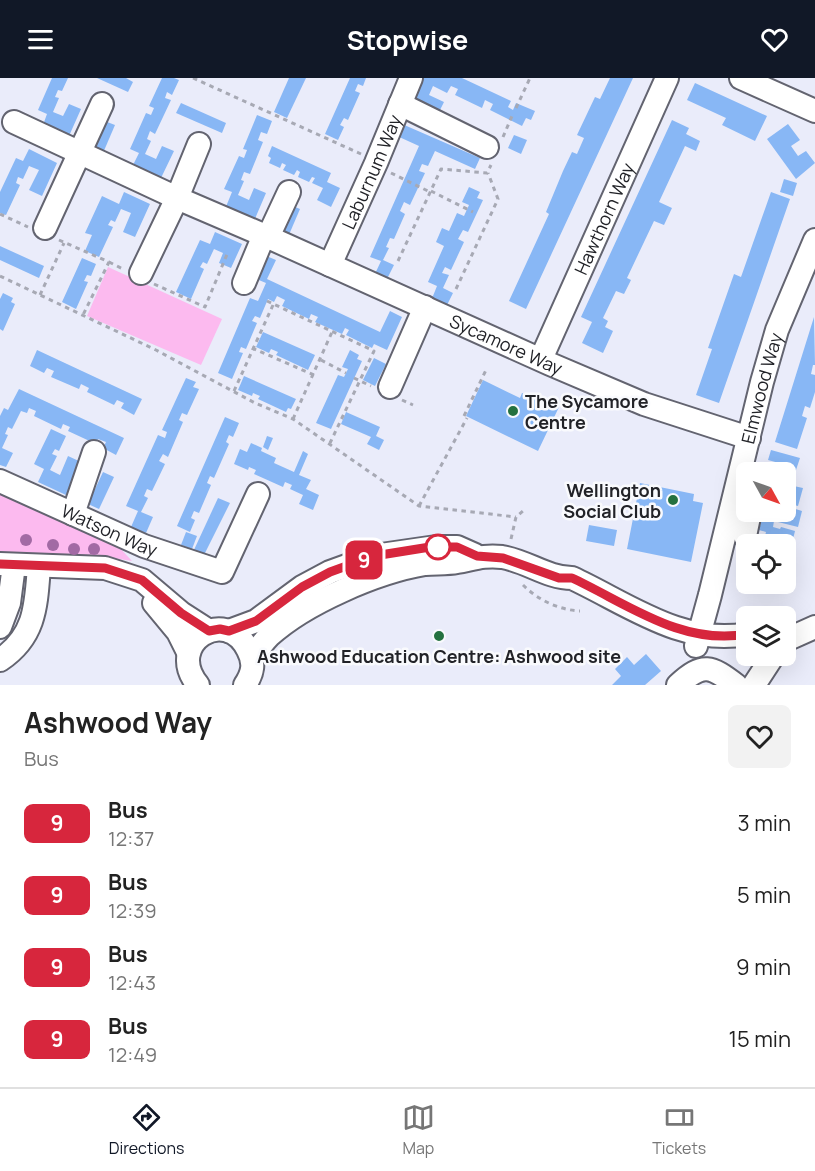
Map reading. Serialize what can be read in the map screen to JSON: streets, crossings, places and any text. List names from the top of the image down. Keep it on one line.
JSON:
{"streets":{"street":["Laburnum Way","Hawthorn Way","Sycamore Way","Elmwood Way","Watson Way"]},"crossings":[["Laburnum Way","Sycamore Way"],["Hawthorn Way","Sycamore Way"],["Sycamore Way","Elmwood Way"]],"places":["The Sycamore Centre","Wellington Social Club","Ashwood Education Centre: Ashwood site"],"lines":["bus line 9"],"north":"bottom right","page":{"header":"Stopwise","on_map":"9","heading":["Ashwood Way","Bus"],"list":[{"mark":"9","name":"Bus","note":"12:37","value":"3 min"},{"mark":"9","name":"Bus","note":"12:39","value":"5 min"},{"mark":"9","name":"Bus","note":"12:43","value":"9 min"},{"mark":"9","name":"Bus","note":"12:49","value":"15 min"}],"tabs":["Directions","Map","Tickets"]}}
